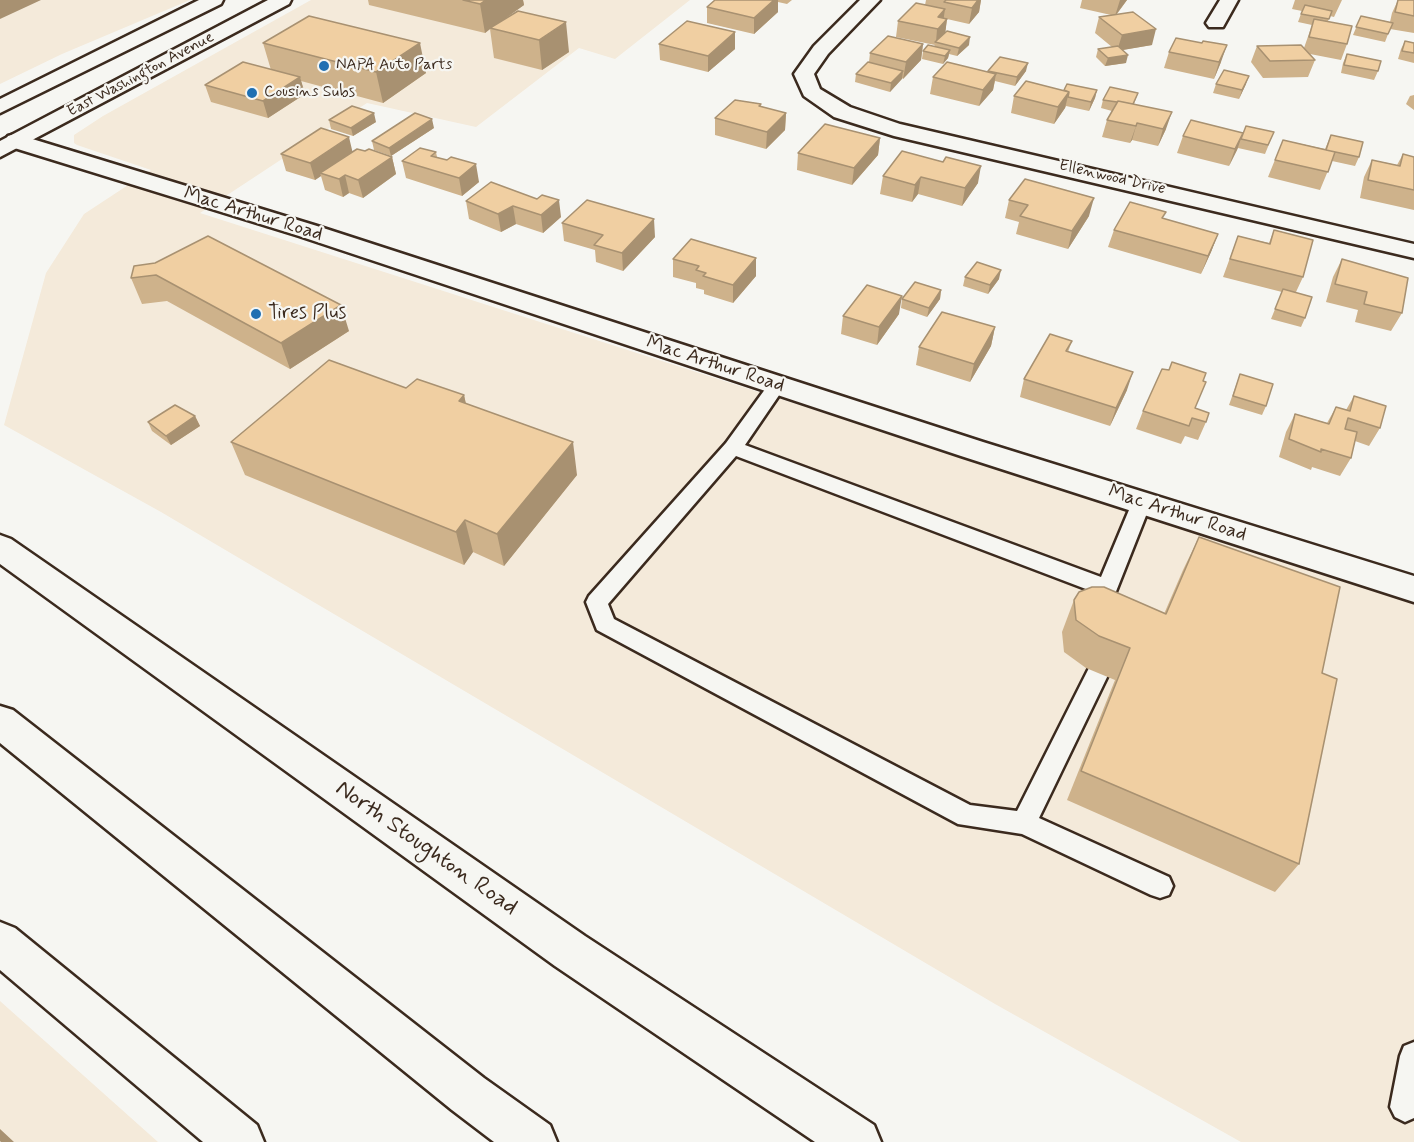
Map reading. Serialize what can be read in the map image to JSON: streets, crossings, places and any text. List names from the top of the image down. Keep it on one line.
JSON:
{"streets":{"street":["East Washington Avenue","Ellenwood Drive","Mac Arthur Road","North Stoughton Road"]},"crossings":[["East Washington Avenue","Mac Arthur Road"]],"places":["NAPA Auto Parts","Cousins Subs","Tires Plus"]}
